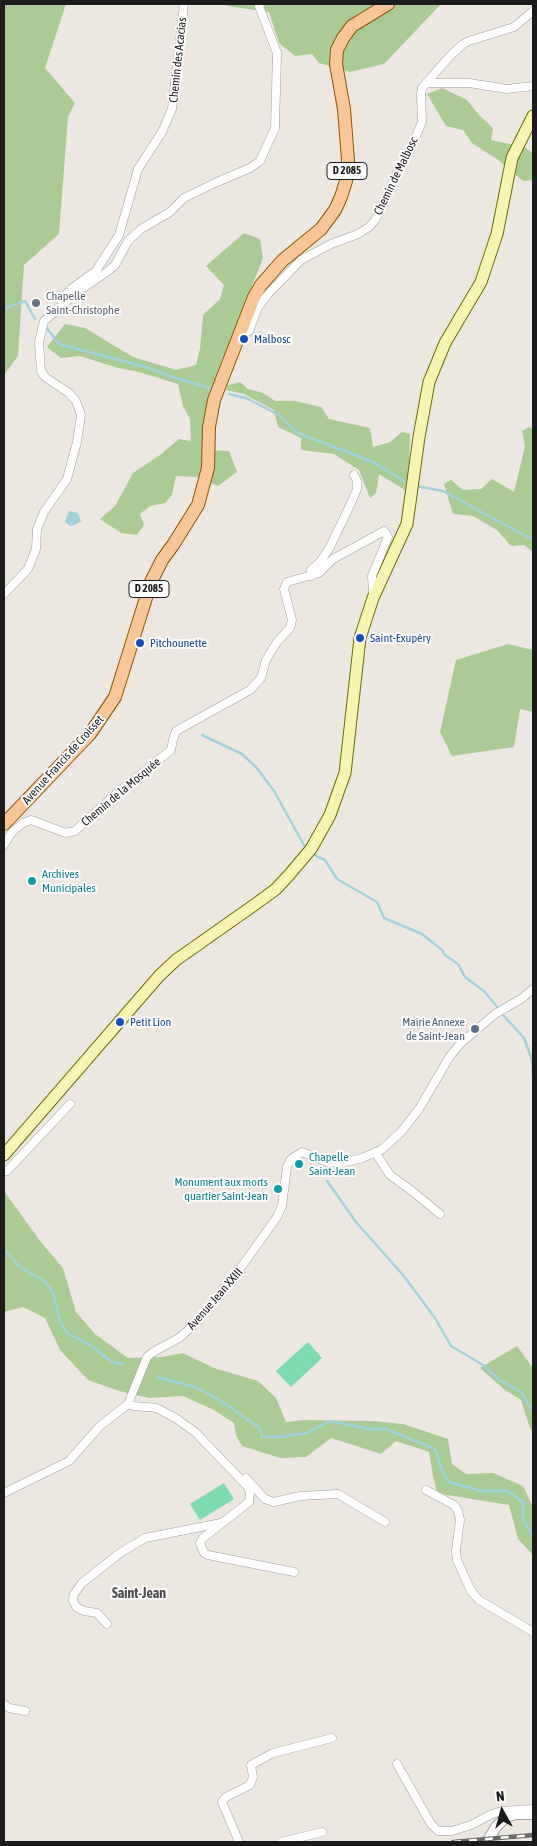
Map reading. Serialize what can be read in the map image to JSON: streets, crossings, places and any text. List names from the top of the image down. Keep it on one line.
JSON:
{"streets":{"main road":["D 2085","Avenue Francis de Croisset"],"street":["Chemin des Acacias","Chemin de Malbosc","Chemin de la Mosquée","Avenue Jean XXIII"]},"crossings":[["D 2085","Chemin de Malbosc"],["D 2085","Avenue Francis de Croisset"],["Chemin de Malbosc","Avenue Francis de Croisset"]],"districts":["Saint-Jean"],"places":["Chapelle Saint-Christophe","Malbosc","Saint-Exupéry","Pitchounette","Archives Municipales","Petit Lion","Mairie Annexe de Saint-Jean","Chapelle Saint-Jean","Monument aux morts quartier Saint-Jean"],"north":"top"}
